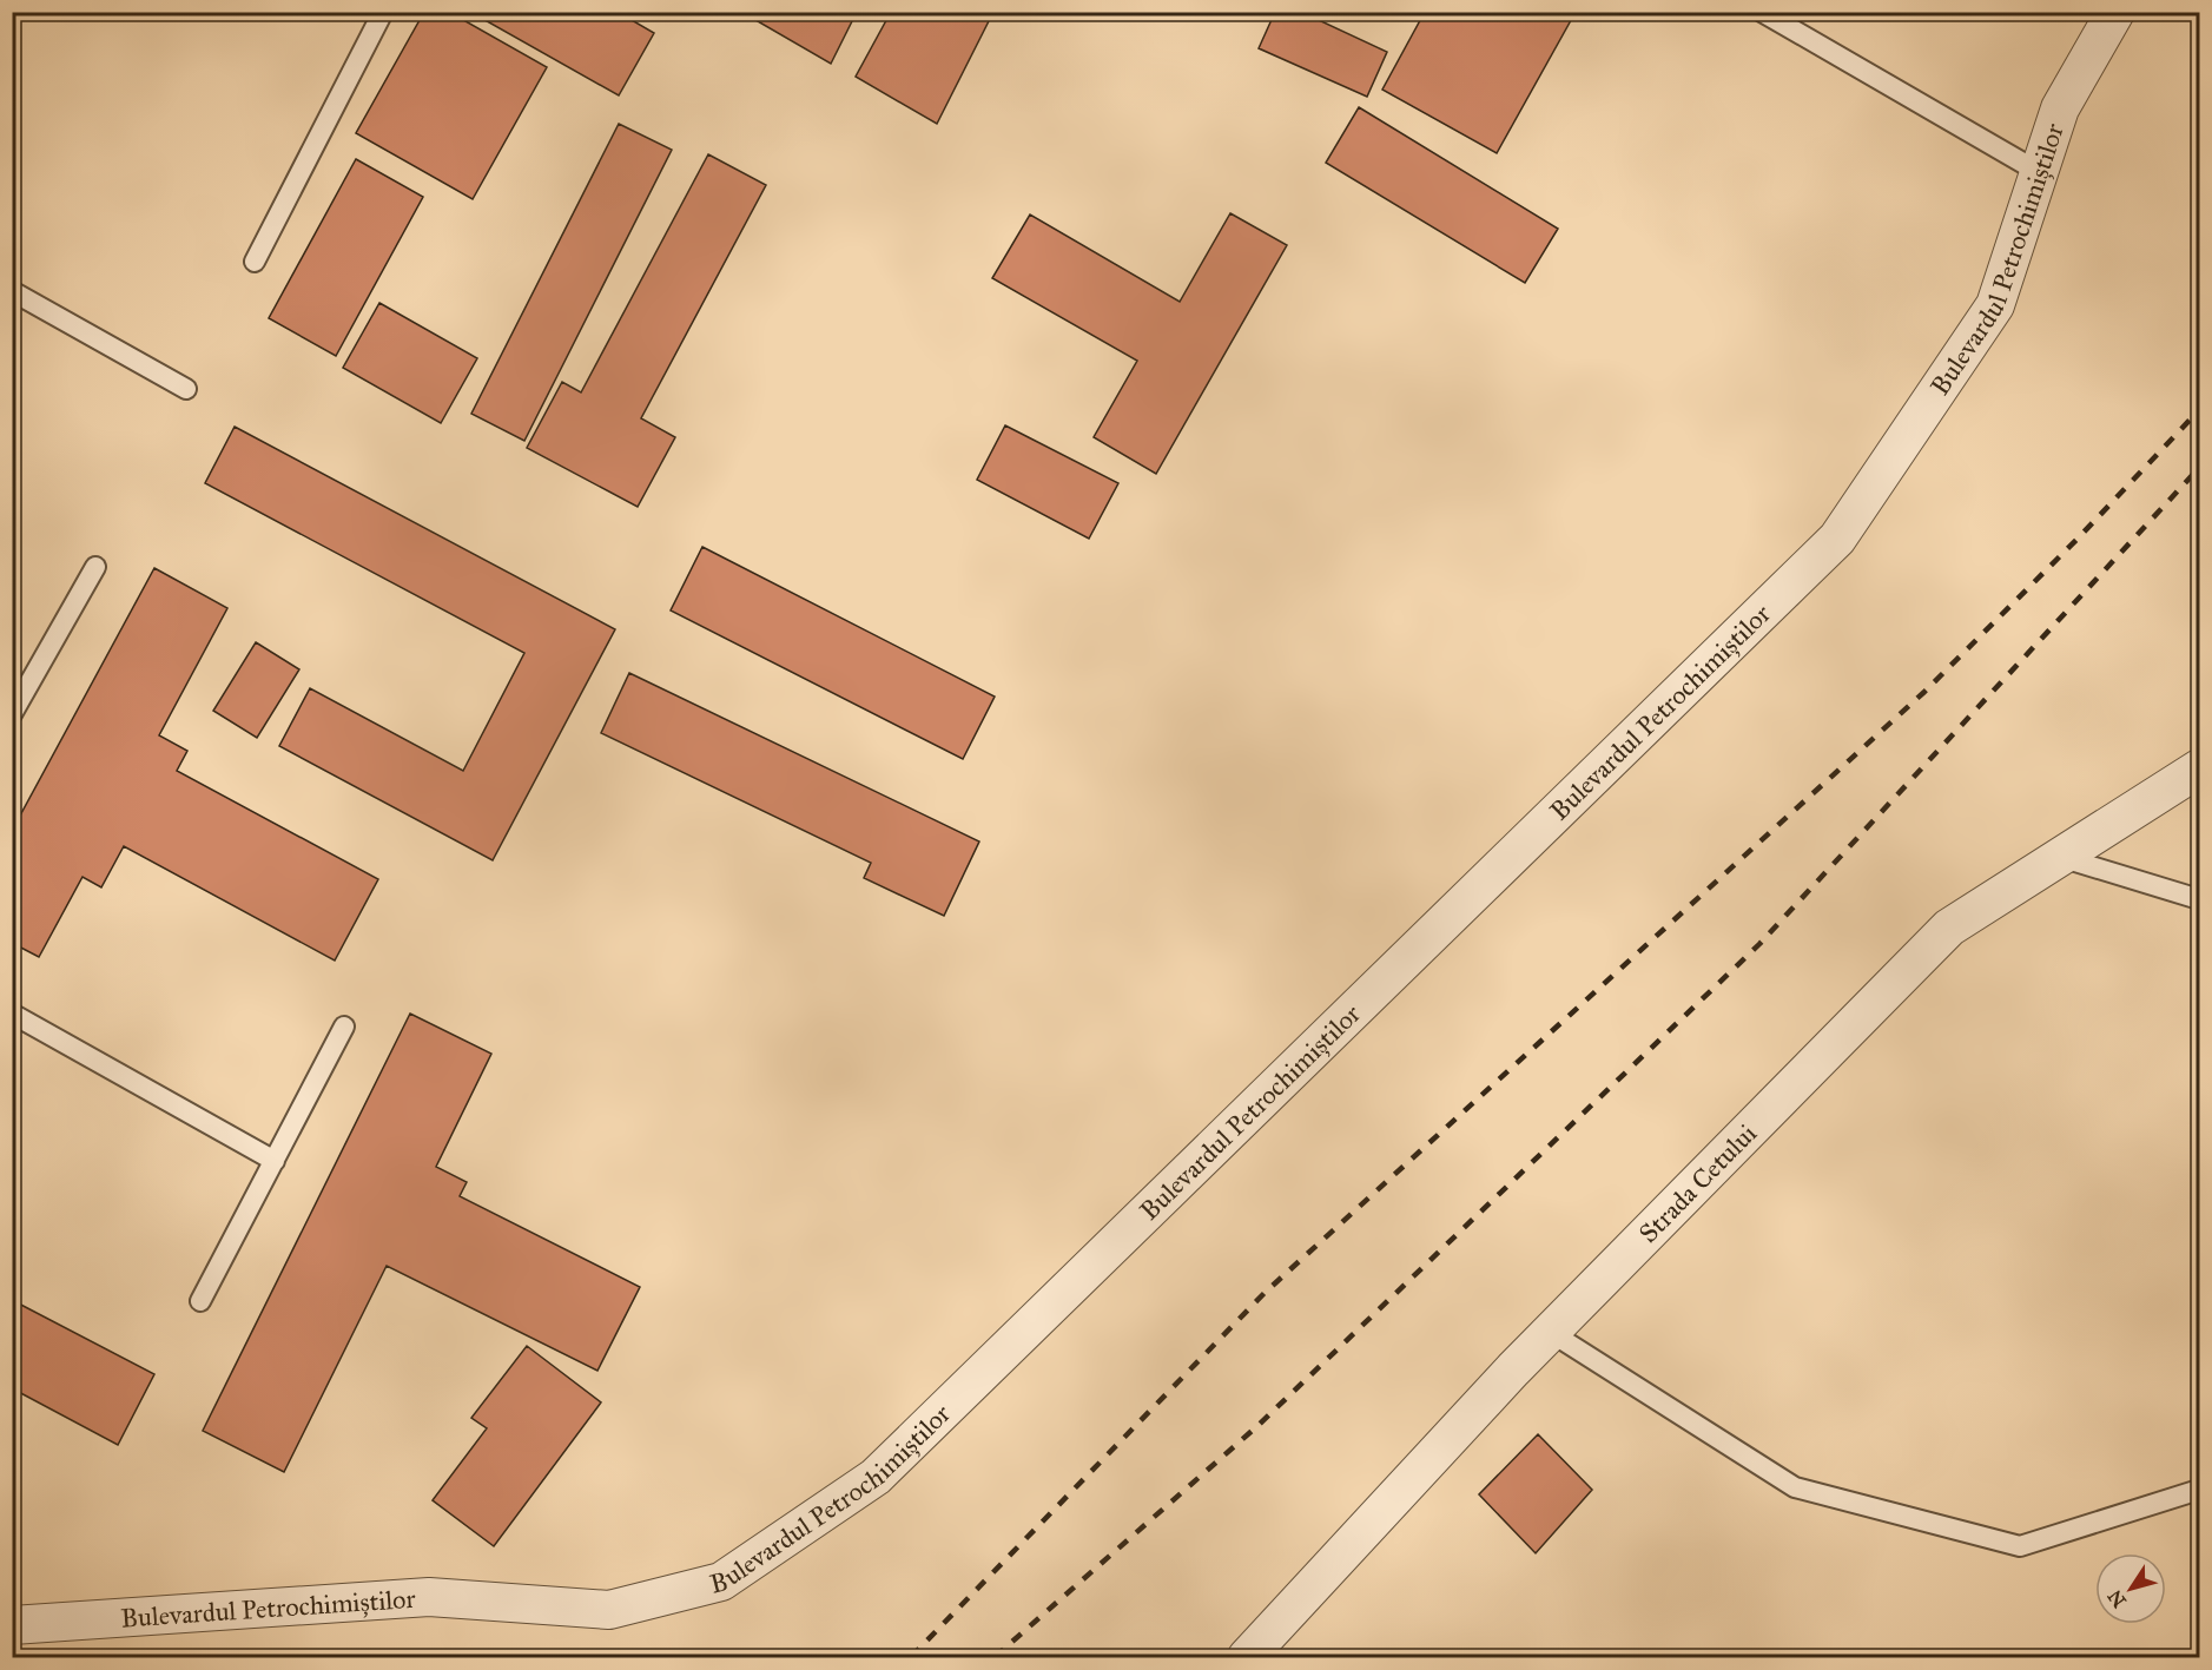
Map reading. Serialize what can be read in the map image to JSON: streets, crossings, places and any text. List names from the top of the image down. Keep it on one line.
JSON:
{"streets":{"street":["Bulevardul Petrochimiștilor","Strada Cetului"]},"north":"bottom left"}
